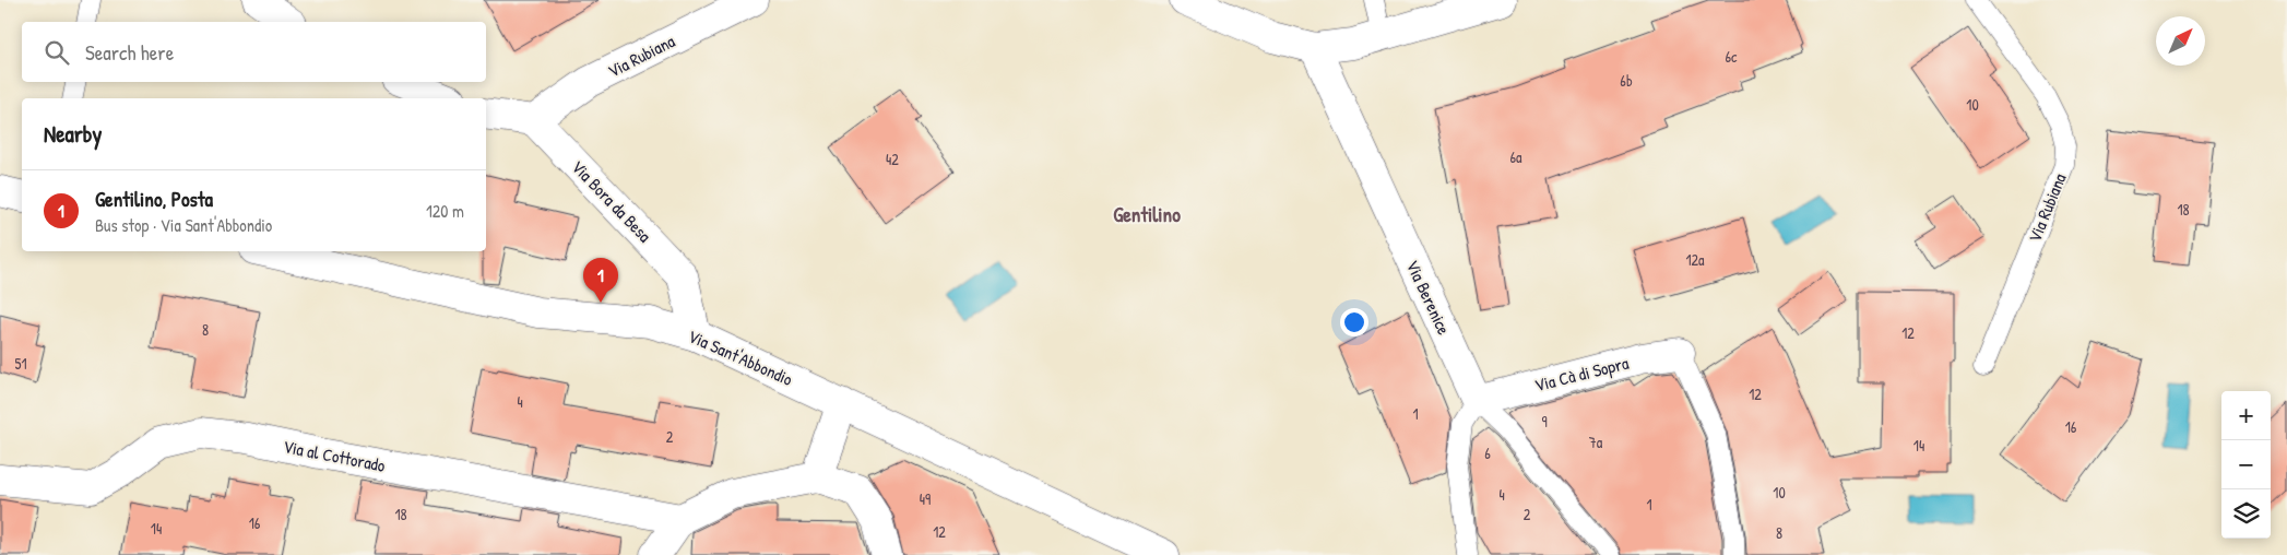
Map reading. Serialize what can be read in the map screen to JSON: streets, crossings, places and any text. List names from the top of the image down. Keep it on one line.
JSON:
{"streets":{"street":["Via Rubiana","Via Bora da Besa","Via Berenice","Via Sant'Abbondio","Via Cà di Sopra","Via al Cottorado"]},"crossings":[["Via Rubiana","Via Bora da Besa"],["Via Bora da Besa","Via Sant'Abbondio"],["Via Berenice","Via Cà di Sopra"]],"districts":["Gentilino"],"house_numbers":["6c","6b","10","6a","42","18","12a","8","12","51","12","4","1","9","16","2","7a","14","6","10","4","49","1","18","2","16","14","12","8"],"north":"top right","page":{"search":"Search here","heading":"Nearby","list":[{"mark":"1","name":"Gentilino, Posta","note":"Bus stop · Via Sant'Abbondio","value":"120 m"}],"pins":"1","map_buttons":["+","−"]}}
